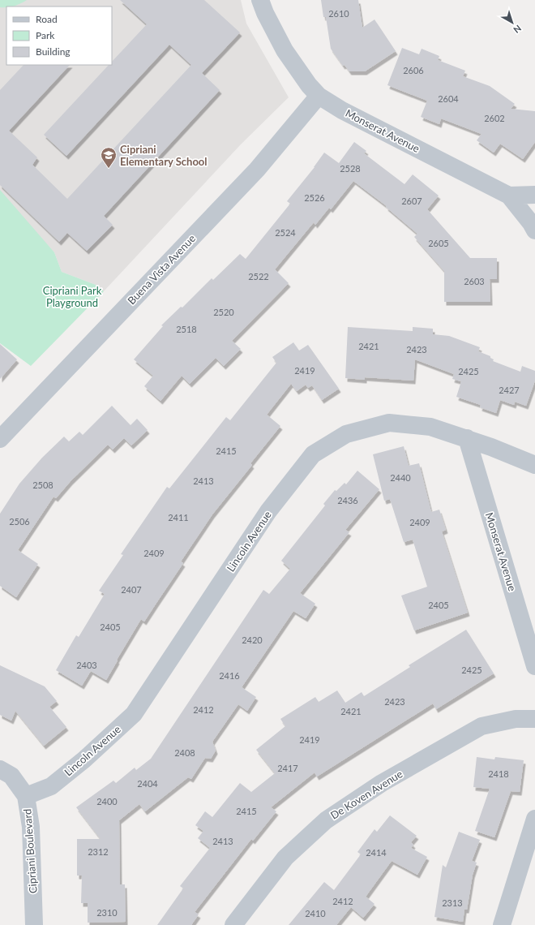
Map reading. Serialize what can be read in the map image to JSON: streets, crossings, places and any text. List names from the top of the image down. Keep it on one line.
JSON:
{"streets":{"street":["Monserat Avenue","Buena Vista Avenue","Lincoln Avenue","De Koven Avenue","Cipriani Boulevard"]},"crossings":[["Monserat Avenue","Buena Vista Avenue"],["Monserat Avenue","Lincoln Avenue"],["Lincoln Avenue","Cipriani Boulevard"]],"parks":["Cipriani Park Playground"],"places":{"school or university":["Cipriani Elementary School"]},"house_numbers":["2610","2606","2604","2602","2528","2526","2607","2524","2605","2522","2603","2520","2518","2421","2423","2419","2425","2427","2415","2440","2413","2508","2436","2411","2506","2409","2409","2407","2405","2405","2420","2403","2425","2416","2423","2412","2421","2419","2408","2417","2418","2404","2400","2415","2413","2312","2414","2412","2313","2310","2410"],"legend":["Road","Park","Building"],"north":"bottom right"}
